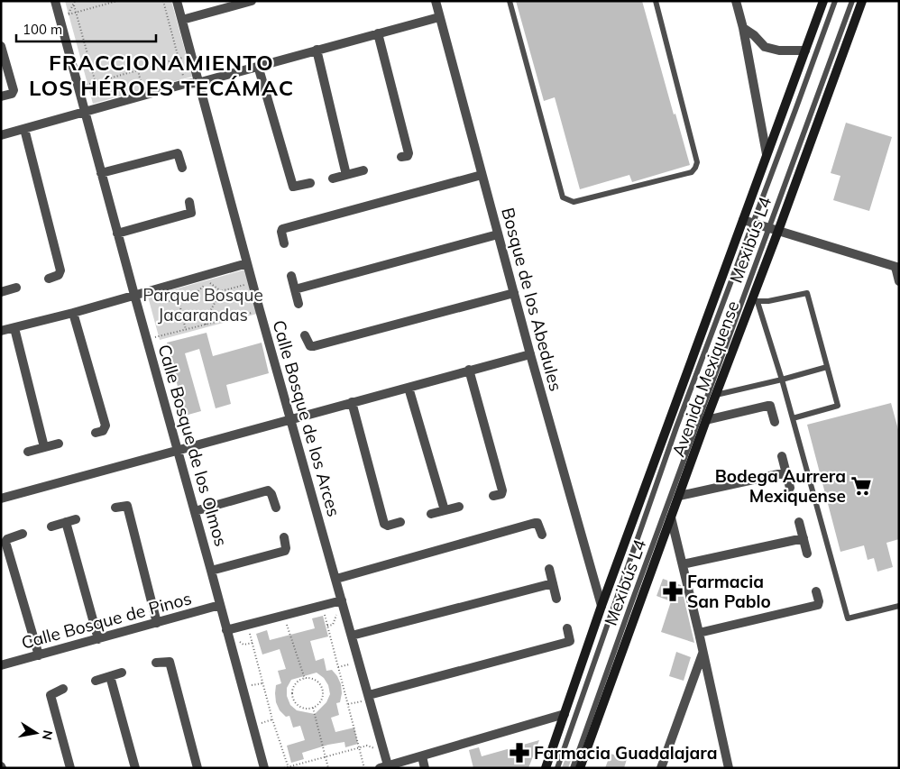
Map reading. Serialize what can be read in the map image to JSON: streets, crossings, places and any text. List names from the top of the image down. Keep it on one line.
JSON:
{"streets":{"main road":["Avenida Mexiquense"],"street":["Bosque de los Abedules","Calle Bosque de los Arces","Calle Bosque de los Olmos","Calle Bosque de Pinos"],"lane":["Mexibús L4"]},"crossings":[["Mexibús L4","Avenida Mexiquense"],["Bosque de los Abedules","Avenida Mexiquense"],["Calle Bosque de los Olmos","Calle Bosque de Pinos"]],"districts":["FRACCIONAMIENTO LOS HÉROES TECÁMAC"],"parks":["Parque Bosque Jacarandas"],"places":{"supermarket":["Bodega Aurrera Mexiquense"],"pharmacy":["Farmacia San Pablo","Farmacia Guadalajara"]},"scale_bar":"100 m","north":"right"}
